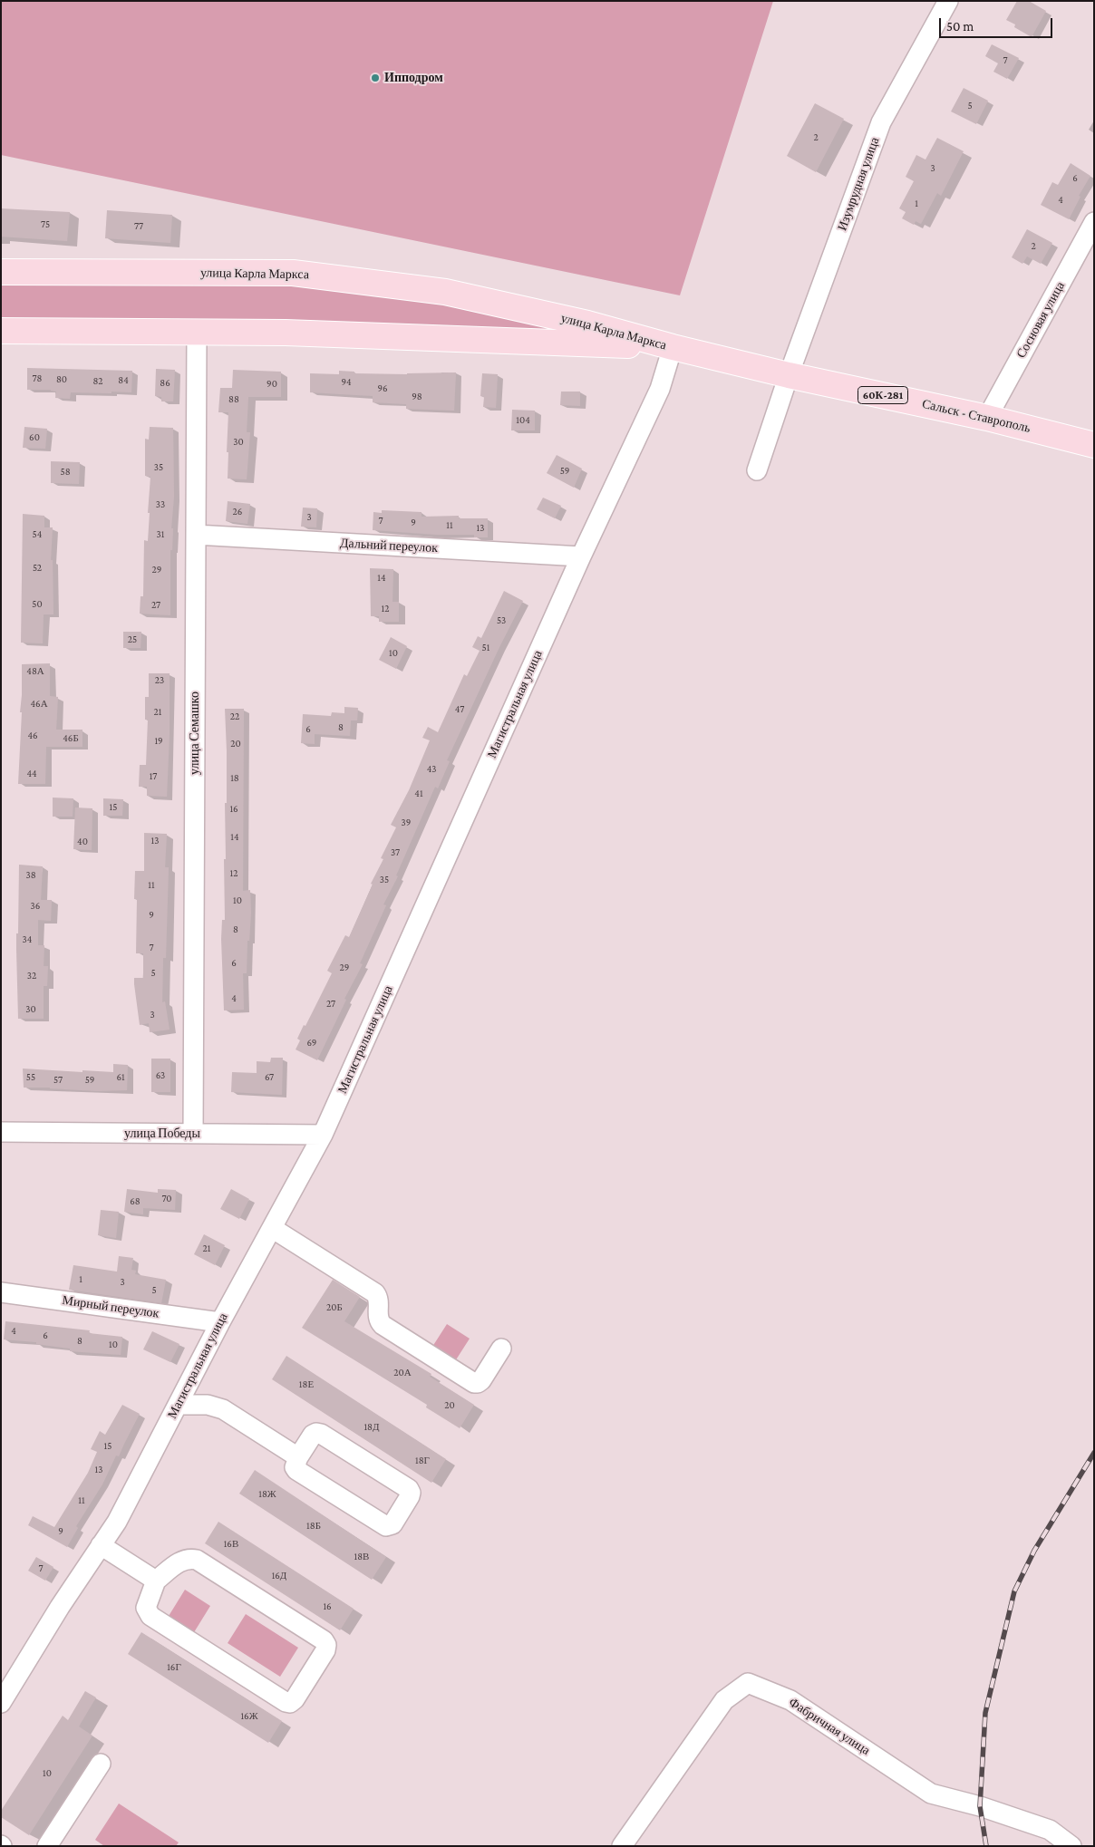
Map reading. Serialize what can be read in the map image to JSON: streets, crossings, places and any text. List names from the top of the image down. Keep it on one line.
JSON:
{"streets":{"main road":["улица Карла Маркса","60К-281","Сальск - Ставрополь"],"street":["Изумрудная улица","Сосновая улица","Дальний переулок","Магистральная улица","улица Семашко","улица Победы","Мирный переулок","Фабричная улица"]},"crossings":[["Изумрудная улица","Сальск - Ставрополь"],["улица Карла Маркса","Сальск - Ставрополь"],["улица Карла Маркса","Магистральная улица"],["улица Карла Маркса","улица Семашко"],["Сосновая улица","Сальск - Ставрополь"],["Сальск - Ставрополь","Магистральная улица"],["Дальний переулок","Магистральная улица"],["Дальний переулок","улица Семашко"],["Магистральная улица","улица Победы"],["Магистральная улица","Мирный переулок"],["улица Семашко","улица Победы"]],"places":["Ипподром"],"house_numbers":["7","5","2","3","6","4","1","75","77","2","78","80","84","82","94","86","90","96","98","88","104","60","30","35","59","58","33","26","3","7","9","11","13","54","31","52","29","14","50","27","12","53","25","51","10","48А","23","46А","47","21","22","8","6","46","46Б","19","20","43","44","17","18","41","15","16","39","14","13","40","37","12","38","35","11","10","36","9","8","34","7","6","29","5","32","4","27","30","3","69","63","55","61","67","57","59","70","68","21","1","3","5","20Б","4","6","8","10","20А","18Е","20","18Д","15","18Г","13","18Ж","11","18Б","9","16В","18В","7","16Д","16","16Г","16Ж","10"],"scale_bar":"50 m"}
